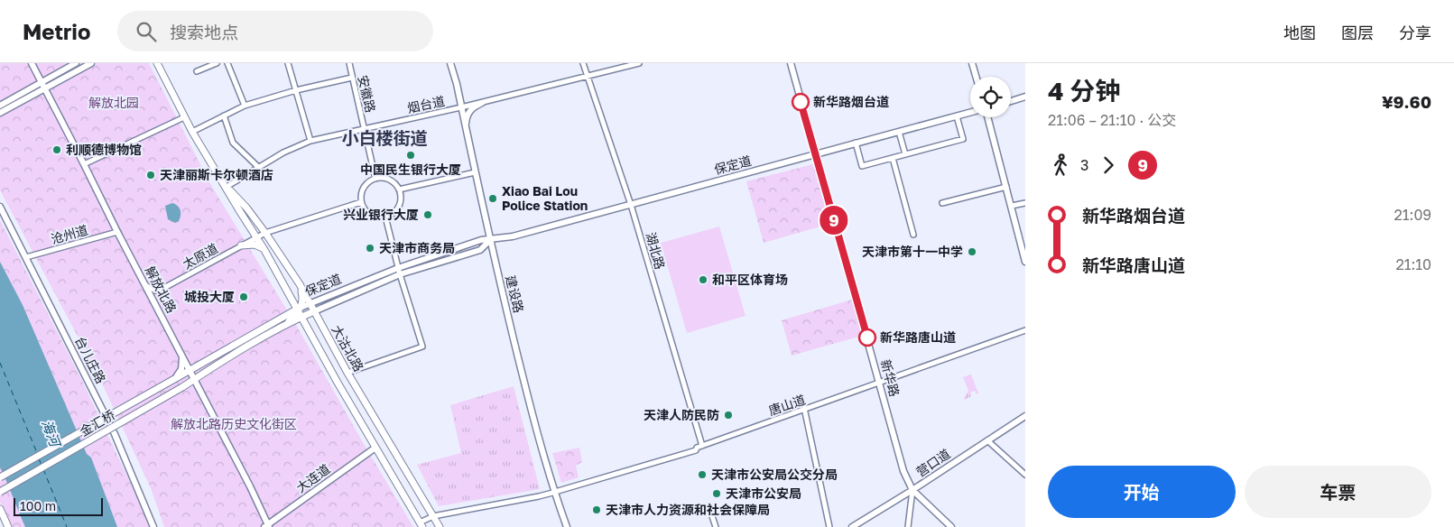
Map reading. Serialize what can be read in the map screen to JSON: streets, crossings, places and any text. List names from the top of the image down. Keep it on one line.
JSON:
{"streets":{"main road":["保定道","大沽北路","金汇桥"],"street":["安徽路","烟台道","沧州道","湖北路","太原道","解放北路","建设路","台儿庄路","新华路","唐山道","营口道","大连道"]},"crossings":[["安徽路","烟台道"],["安徽路","太原道"],["烟台道","湖北路"],["烟台道","建设路"],["烟台道","大沽北路"],["保定道","湖北路"],["保定道","解放北路"],["保定道","建设路"],["保定道","大沽北路"],["保定道","新华路"],["保定道","金汇桥"],["沧州道","解放北路"],["沧州道","台儿庄路"],["湖北路","唐山道"],["太原道","解放北路"],["太原道","大沽北路"],["解放北路","金汇桥"],["解放北路","大连道"],["建设路","唐山道"],["大沽北路","唐山道"],["大沽北路","大连道"],["新华路","唐山道"],["新华路","营口道"]],"districts":["小白楼街道"],"water":["海河"],"parks":["解放北园","解放北路历史文化街区"],"places":["新华路烟台道","利顺德博物馆","中国民生银行大厦","天津丽斯卡尔顿酒店","Xiao Bai Lou Police Station","兴业银行大厦","天津市商务局","天津市第十一中学","和平区体育场","城投大厦","新华路唐山道","天津人防民防","天津市公安局公交分局","天津市公安局","天津市人力资源和社会保障局"],"lines":["bus line 9"],"scale_bar":"100 m","page":{"header":"Metrio","search":"搜索地点","nav":["地图","图层","分享"],"on_map":"9","heading":["4 分钟","21:06 – 21:10 · 公交","¥9.60"],"legs":["3","9"],"list":[{"name":"新华路烟台道","value":"21:09"},{"name":"新华路唐山道","value":"21:10"}],"buttons":["开始","车票"],"scale":"100 m"}}
